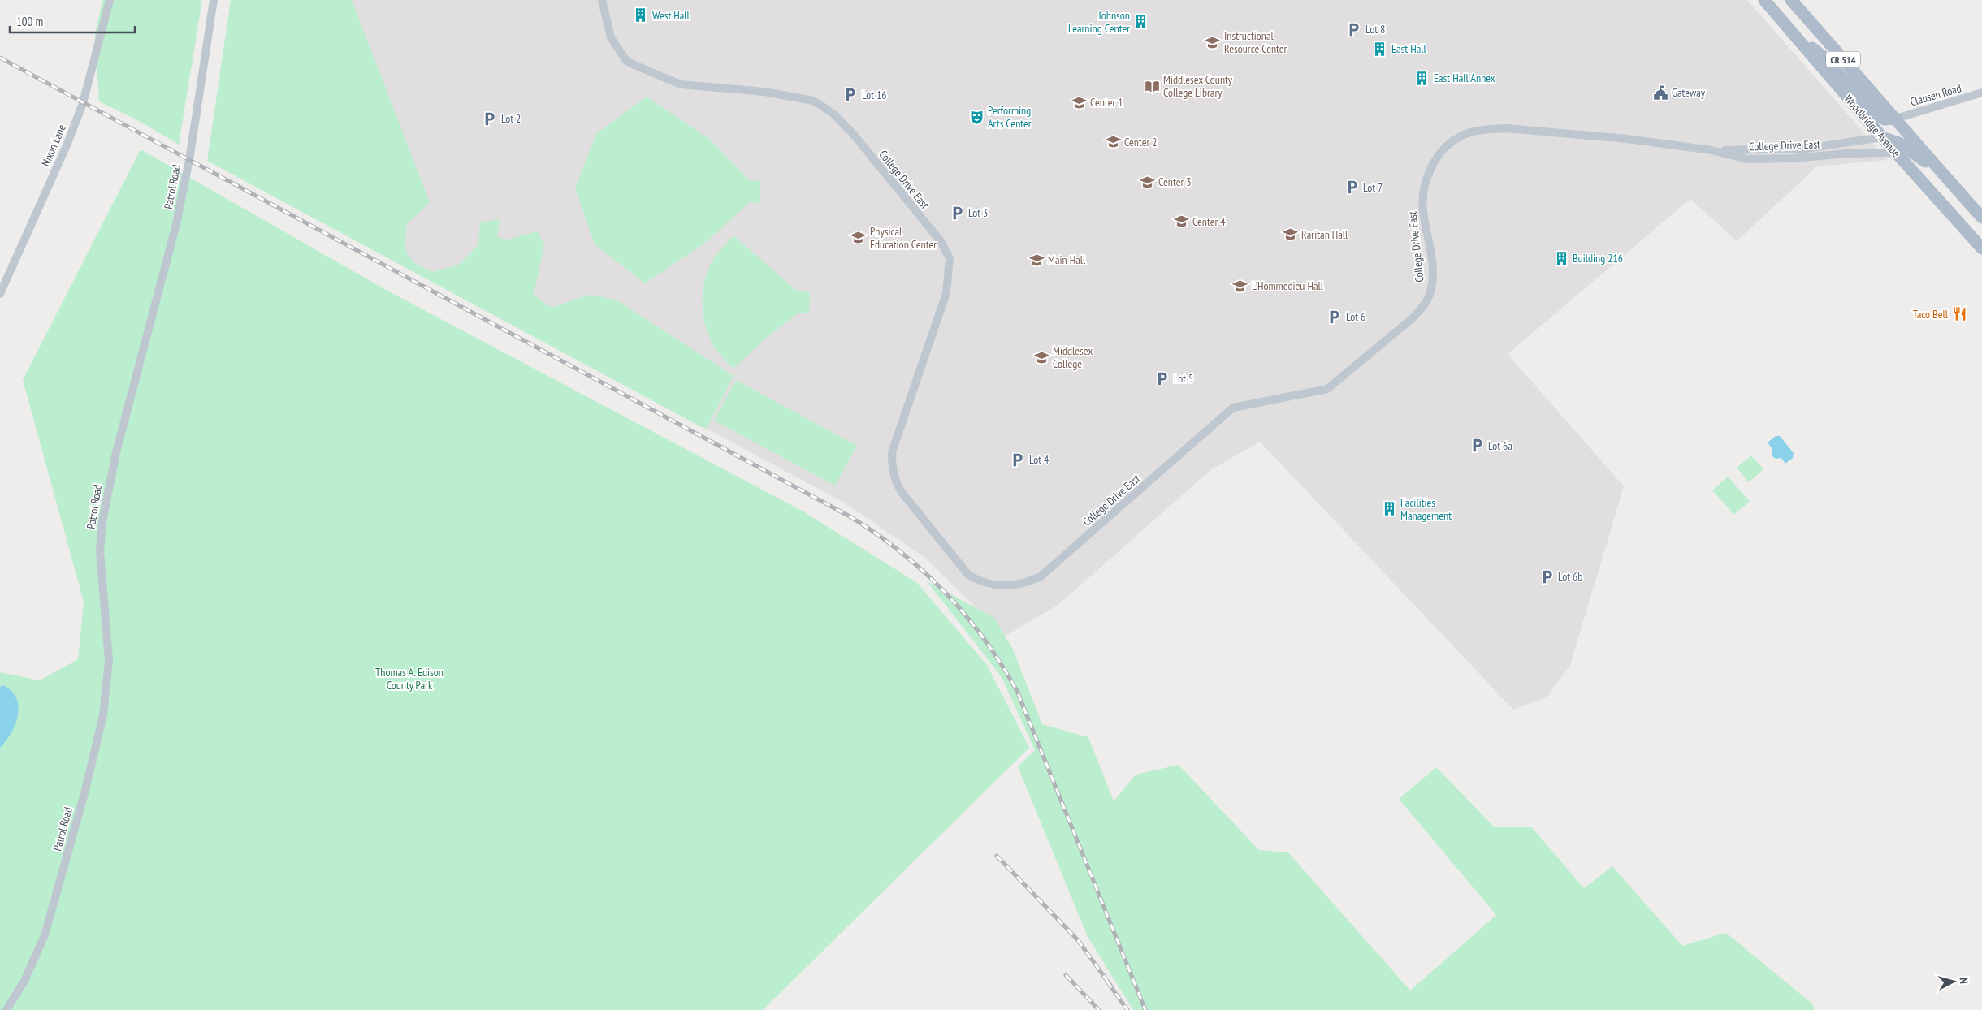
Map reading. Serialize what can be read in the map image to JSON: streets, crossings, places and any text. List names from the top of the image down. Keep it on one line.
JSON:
{"streets":{"main road":["CR 514","Woodbridge Avenue"],"street":["Clausen Road","Nixon Lane","College Drive East","Patrol Road"]},"crossings":[["Clausen Road","Woodbridge Avenue"],["Woodbridge Avenue","College Drive East"]],"parks":["Thomas A. Edison County Park"],"places":{"building":["West Hall","Johnson Learning Center","East Hall","East Hall Annex","Building 216","Facilities Management"],"parking":["Lot 8","Lot 16","Lot 2","Lot 7","Lot 3","Lot 6","Lot 5","Lot 6a","Lot 4","Lot 6b"],"school or university":["Instructional Resource Center","Center 1","Center 2","Center 3","Center 4","Raritan Hall","Physical Education Center","Main Hall","L'Hommedieu Hall","Middlesex College"],"library":["Middlesex County College Library"],"public building":["Gateway"],"theatre":["Performing Arts Center"],"restaurant":["Taco Bell"]},"scale_bar":"100 m","north":"right"}
